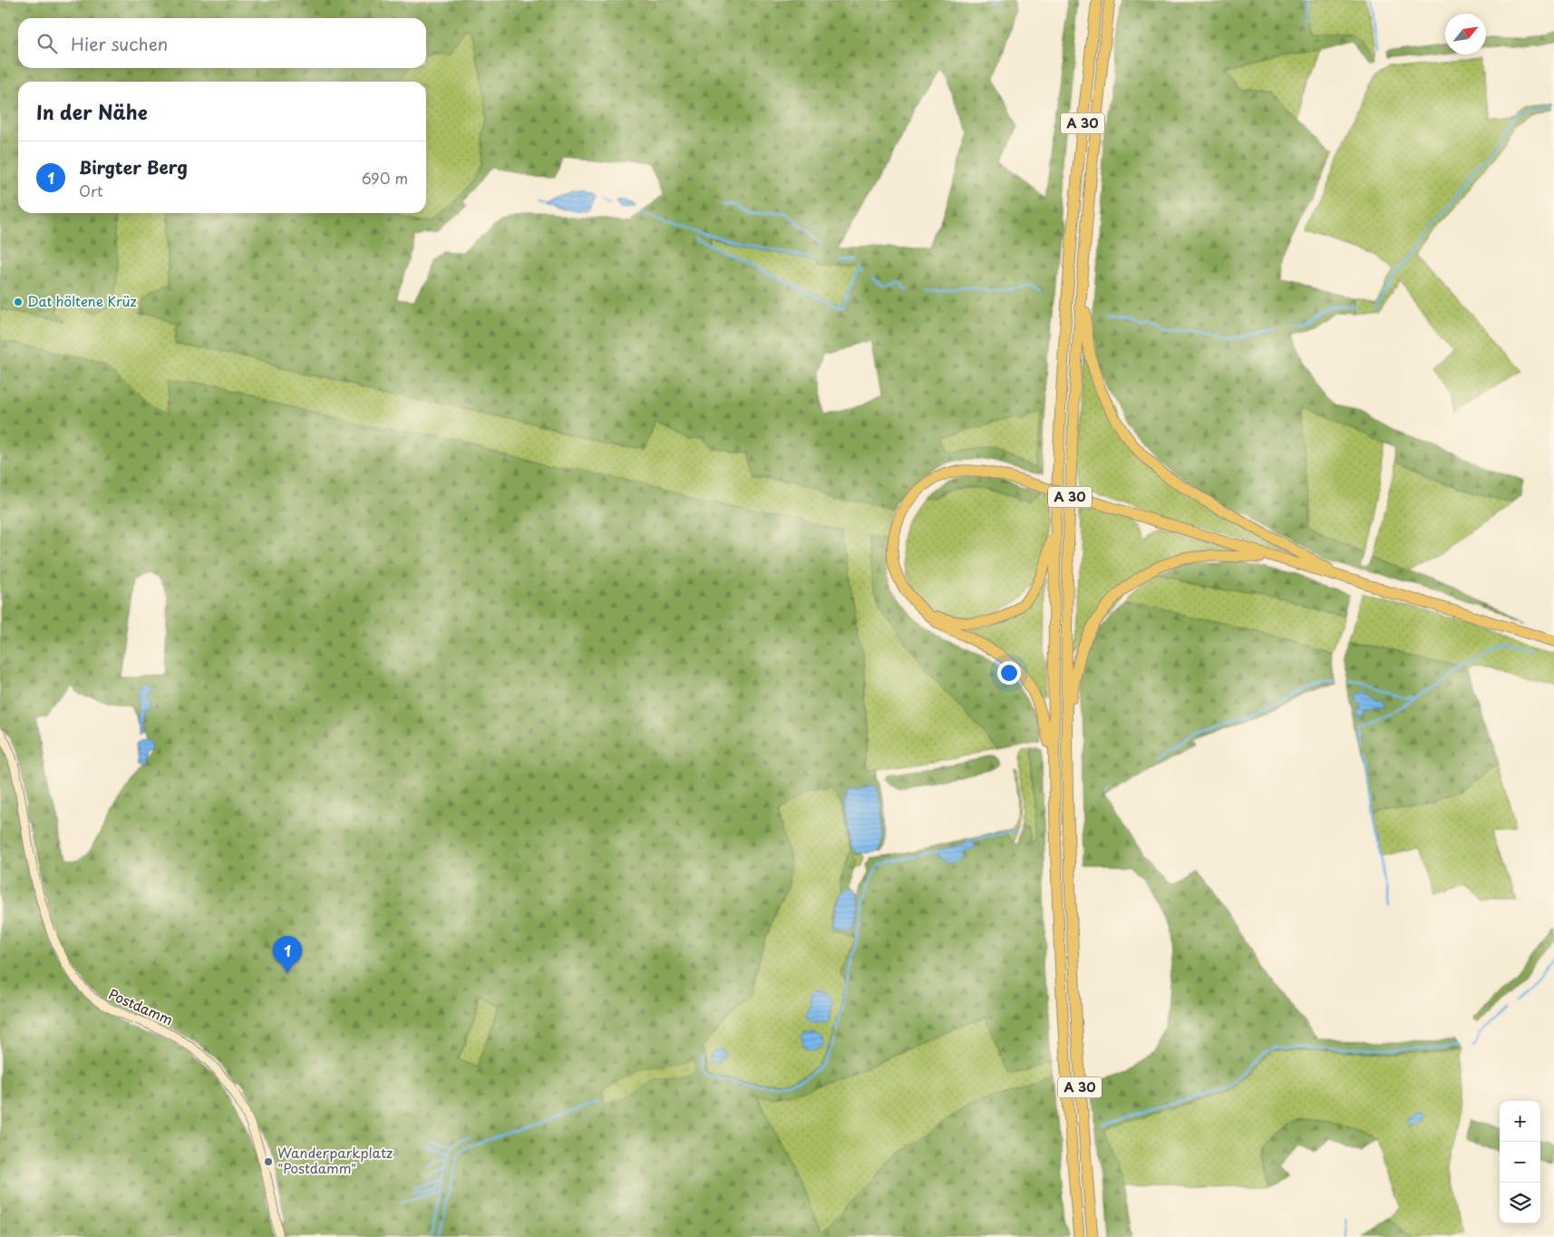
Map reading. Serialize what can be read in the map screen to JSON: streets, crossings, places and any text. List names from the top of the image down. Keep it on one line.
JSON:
{"streets":{"highway":["A 30"],"street":["Postdamm"]},"places":["Dat höltene Krüz","Wanderparkplatz \"Postdamm\""],"north":"top right","page":{"search":"Hier suchen","heading":"In der Nähe","list":[{"mark":"1","name":"Birgter Berg","note":"Ort","value":"690 m"}],"pins":"1","map_buttons":["+","−"]}}
